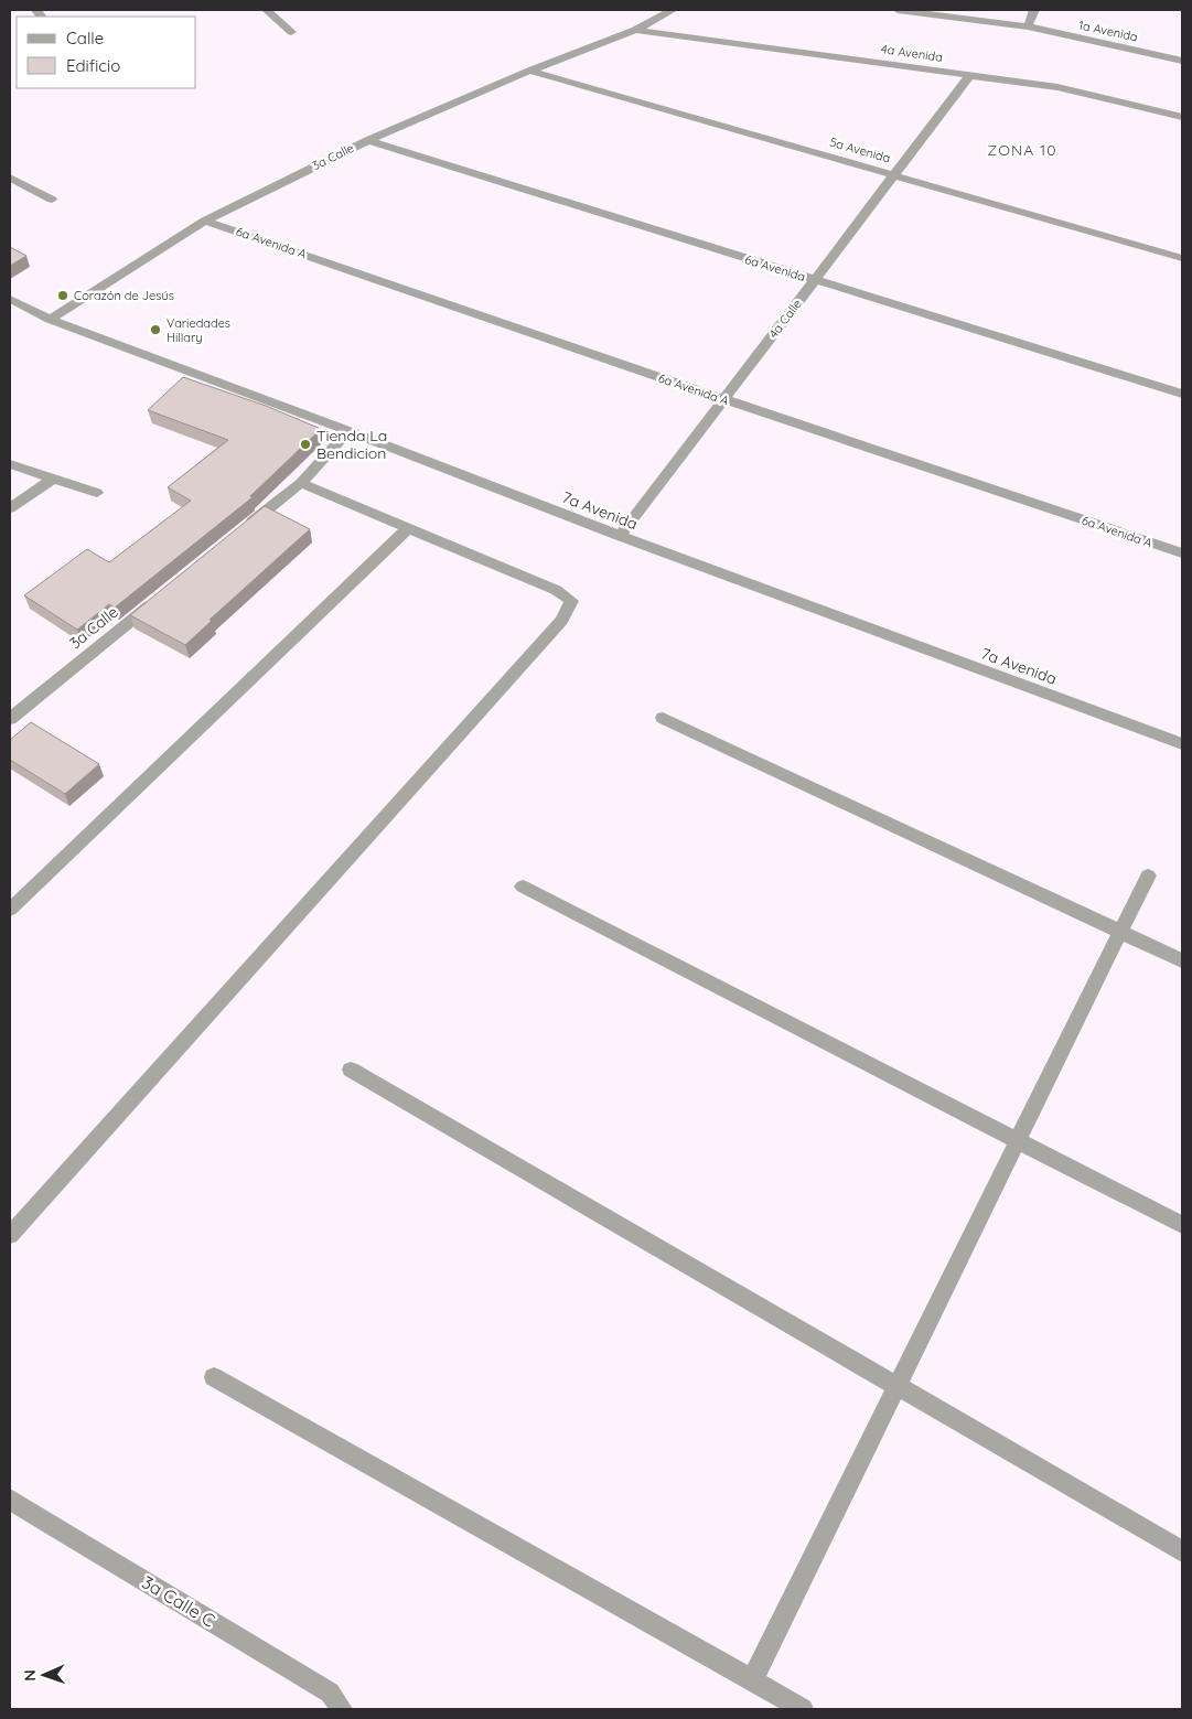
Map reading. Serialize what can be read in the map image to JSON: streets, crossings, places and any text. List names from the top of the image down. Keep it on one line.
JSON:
{"streets":{"street":["1a Avenida","4a Avenida","5a Avenida","3a Calle","6a Avenida A","6a Avenida","4a Calle","7a Avenida","3a Calle C"]},"crossings":[["4a Avenida","3a Calle"],["4a Avenida","4a Calle"],["5a Avenida","3a Calle"],["5a Avenida","4a Calle"],["3a Calle","6a Avenida A"],["3a Calle","6a Avenida"],["3a Calle","7a Avenida"],["6a Avenida A","4a Calle"],["6a Avenida","4a Calle"],["4a Calle","7a Avenida"]],"districts":["ZONA 10"],"places":["Corazón de Jesús","Variedades Hillary","Tienda La Bendicion"],"legend":["Calle","Edificio"],"north":"left"}
